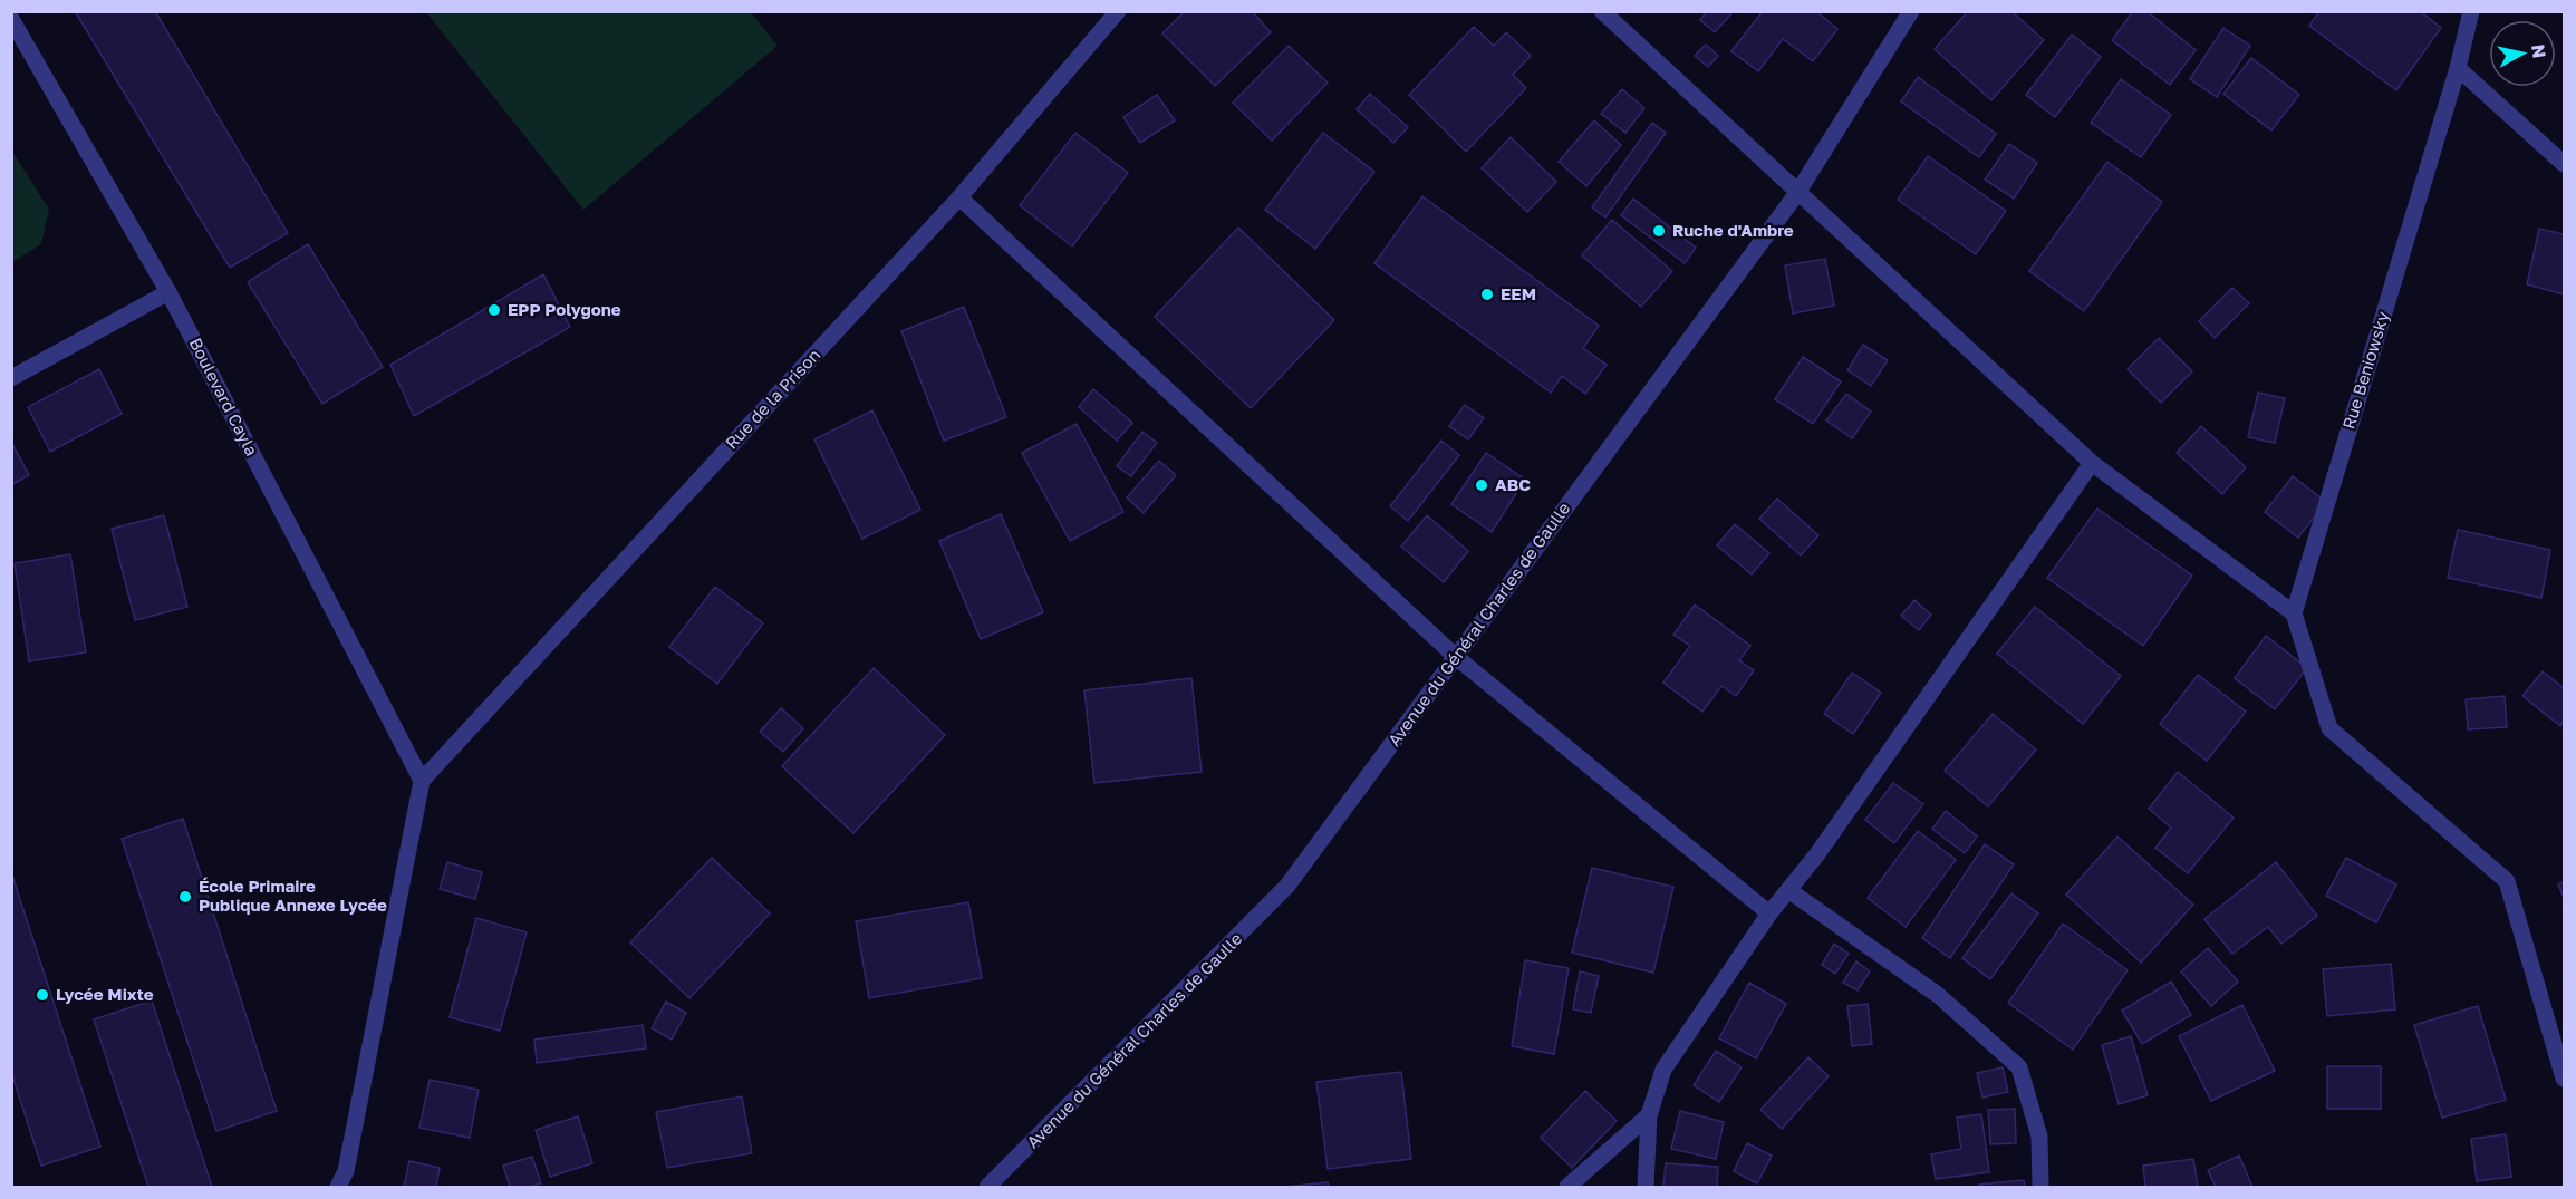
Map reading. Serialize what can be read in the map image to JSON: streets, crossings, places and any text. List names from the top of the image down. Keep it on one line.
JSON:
{"streets":{"street":["Rue Beniowsky","Boulevard Cayla","Rue de la Prison","Avenue du Général Charles de Gaulle"]},"crossings":[["Boulevard Cayla","Rue de la Prison"]],"places":["Ruche d'Ambre","EEM","EPP Polygone","ABC","École Primaire Publique Annexe Lycée","Lycée Mixte"],"north":"right"}
